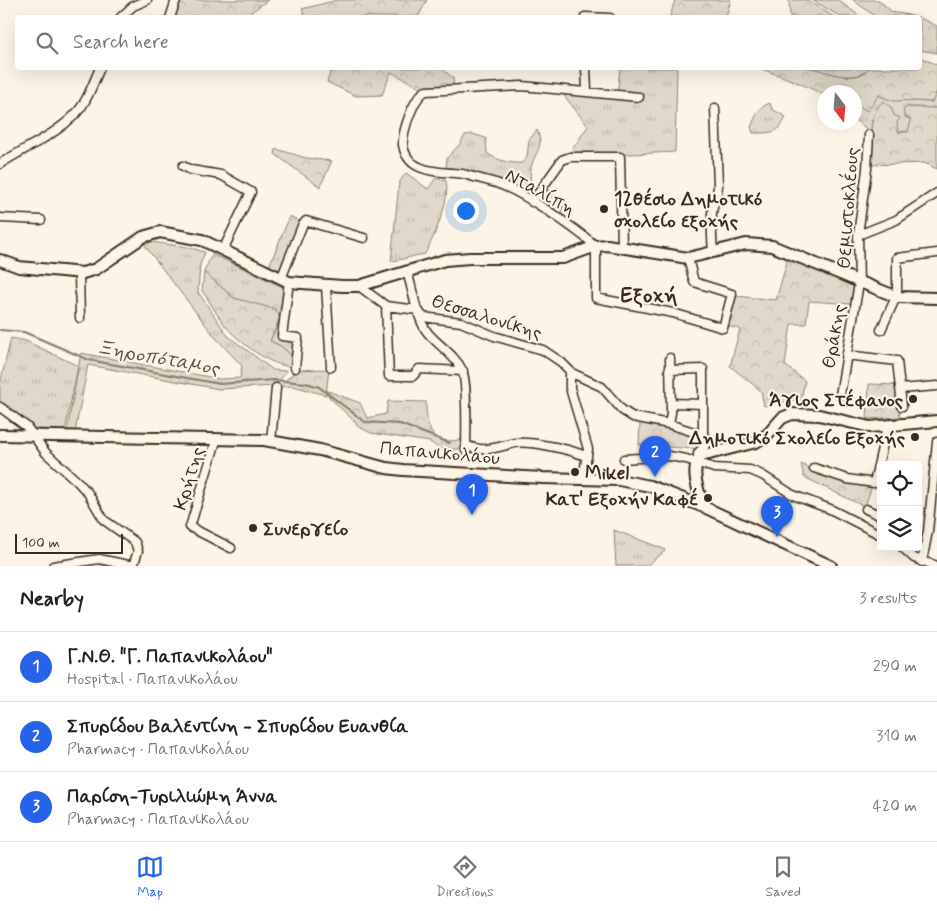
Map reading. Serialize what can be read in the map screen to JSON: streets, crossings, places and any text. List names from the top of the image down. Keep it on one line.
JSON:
{"streets":{"street":["Νταλίπη","Θεμιστοκλέους","Θεσσαλονίκης","Θράκης","Παπανικολάου","Κρήτης"]},"crossings":[["Θεμιστοκλέους","Θράκης"],["Παπανικολάου","Κρήτης"]],"districts":["Εξοχή"],"water":["Ξηροπόταμος"],"places":["12θέσιο Δημοτικό σχολείο εξοχής","Άγιος Στέφανος","Δημοτικό Σχολείο Εξοχής","Mikel","Κατ' Εξοχήν Καφέ","Συνεργείο"],"scale_bar":"100 m","north":"bottom","page":{"search":"Search here","pins":["2","1","3"],"scale":"100 m","heading":["Nearby","3 results"],"list":[{"mark":"1","name":"Γ.Ν.Θ. \"Γ. Παπανικολάου\"","note":"Hospital · Παπανικολάου","value":"290 m"},{"mark":"2","name":"Σπυρίδου Βαλεντίνη - Σπυρίδου Ευανθία","note":"Pharmacy · Παπανικολάου","value":"310 m"},{"mark":"3","name":"Παρίση-Τυριλιώμη Άννα","note":"Pharmacy · Παπανικολάου","value":"420 m"}],"nav":["Map","Directions","Saved"]}}
